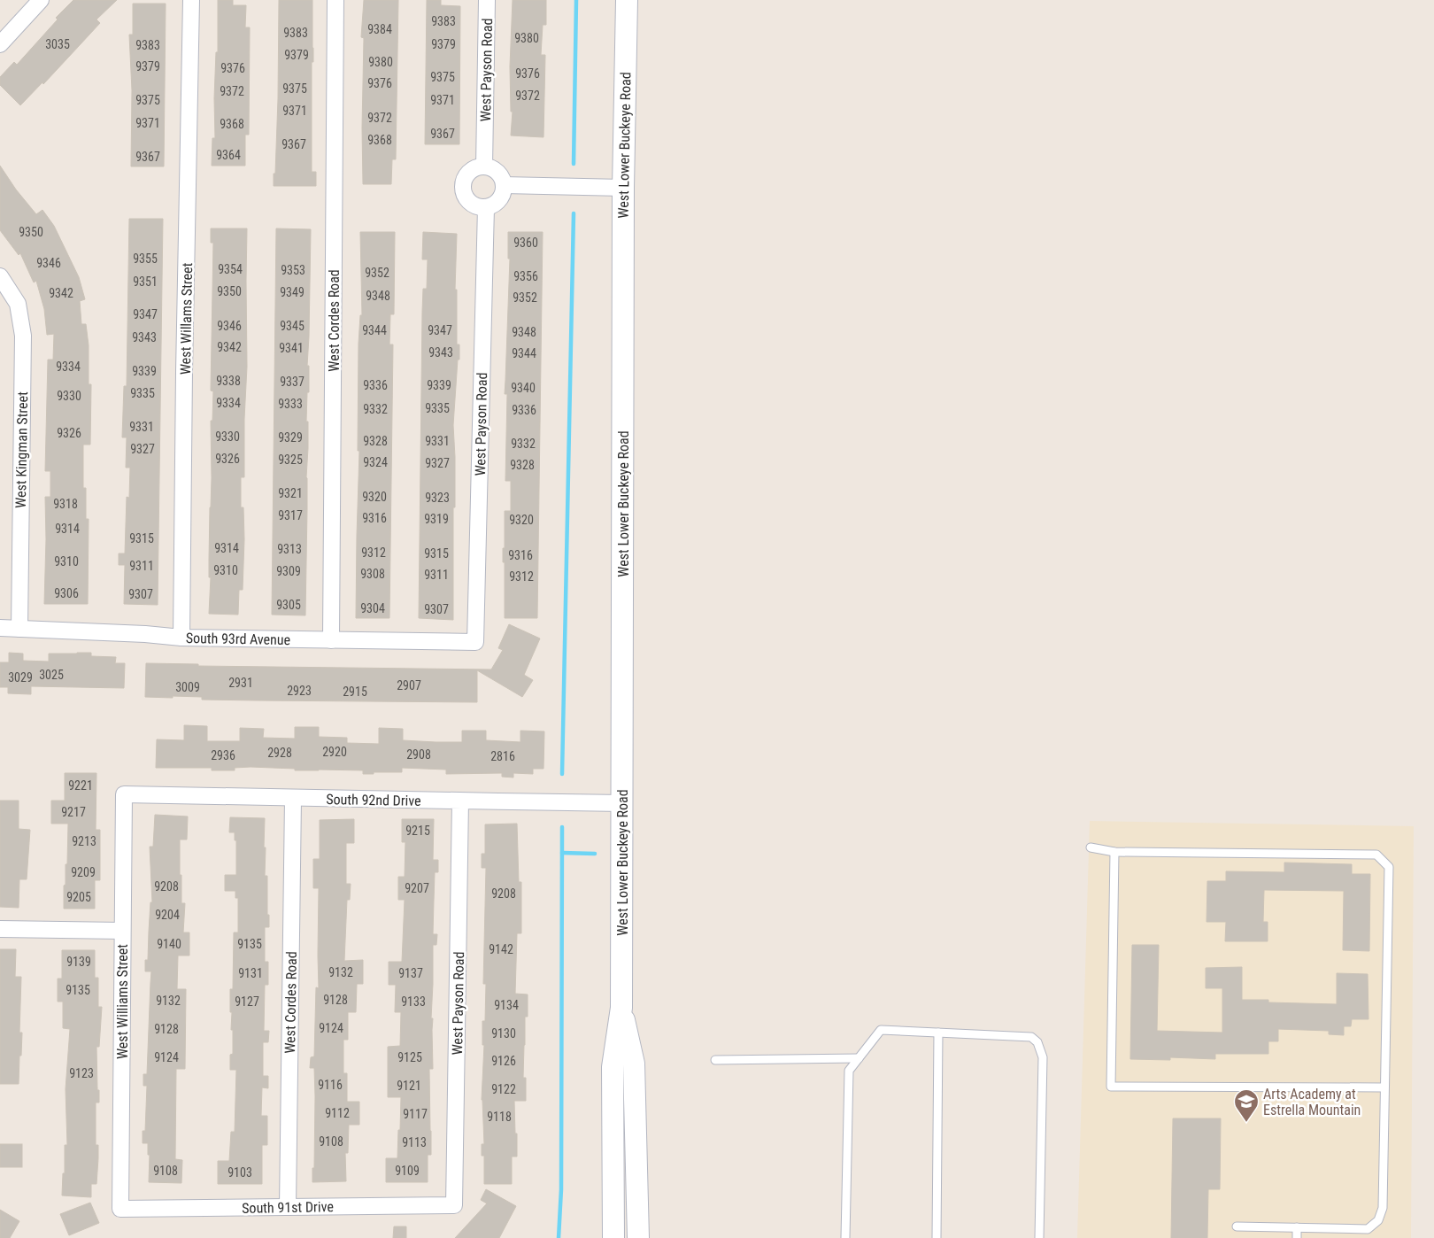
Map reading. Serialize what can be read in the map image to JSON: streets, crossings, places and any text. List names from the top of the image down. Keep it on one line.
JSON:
{"streets":{"main road":["West Lower Buckeye Road"],"street":["West Payson Road","West Willams Street","West Cordes Road","West Kingman Street","South 93rd Avenue","South 92nd Drive","West Williams Street","South 91st Drive"]},"crossings":[["West Payson Road","South 93rd Avenue"],["West Payson Road","South 92nd Drive"],["West Payson Road","South 91st Drive"],["West Lower Buckeye Road","South 92nd Drive"],["West Willams Street","South 93rd Avenue"],["West Cordes Road","South 93rd Avenue"],["West Cordes Road","South 92nd Drive"],["West Cordes Road","South 91st Drive"],["West Kingman Street","South 93rd Avenue"],["South 92nd Drive","West Williams Street"],["West Williams Street","South 91st Drive"]],"places":{"school or university":["Arts Academy at Estrella Mountain"]},"house_numbers":["9383","9384","9383","9380","3035","9379","9383","9379","9380","9379","9376","9376","9375","9376","9375","9372","9372","9375","9371","9371","9372","9371","9368","9367","9368","9367","9364","9367","9350","9360","9355","9346","9354","9353","9352","9356","9351","9350","9349","9342","9348","9352","9347","9346","9345","9344","9347","9348","9343","9342","9341","9343","9344","9334","9339","9338","9337","9336","9339","9340","9335","9330","9334","9333","9335","9332","9336","9331","9326","9330","9329","9328","9331","9332","9327","9326","9325","9324","9327","9328","9321","9320","9323","9318","9317","9316","9319","9320","9314","9315","9314","9313","9312","9315","9316","9310","9311","9310","9309","9308","9311","9312","9306","9307","9305","9304","9307","3025","3029","2931","2907","3009","2923","2915","2920","2928","2908","2936","2816","9221","9217","9215","9213","9209","9208","9207","9208","9205","9204","9140","9135","9142","9139","9132","9131","9137","9135","9128","9132","9127","9133","9134","9124","9128","9130","9124","9125","9126","9123","9116","9121","9122","9112","9117","9118","9108","9113","9108","9109","9103"]}
